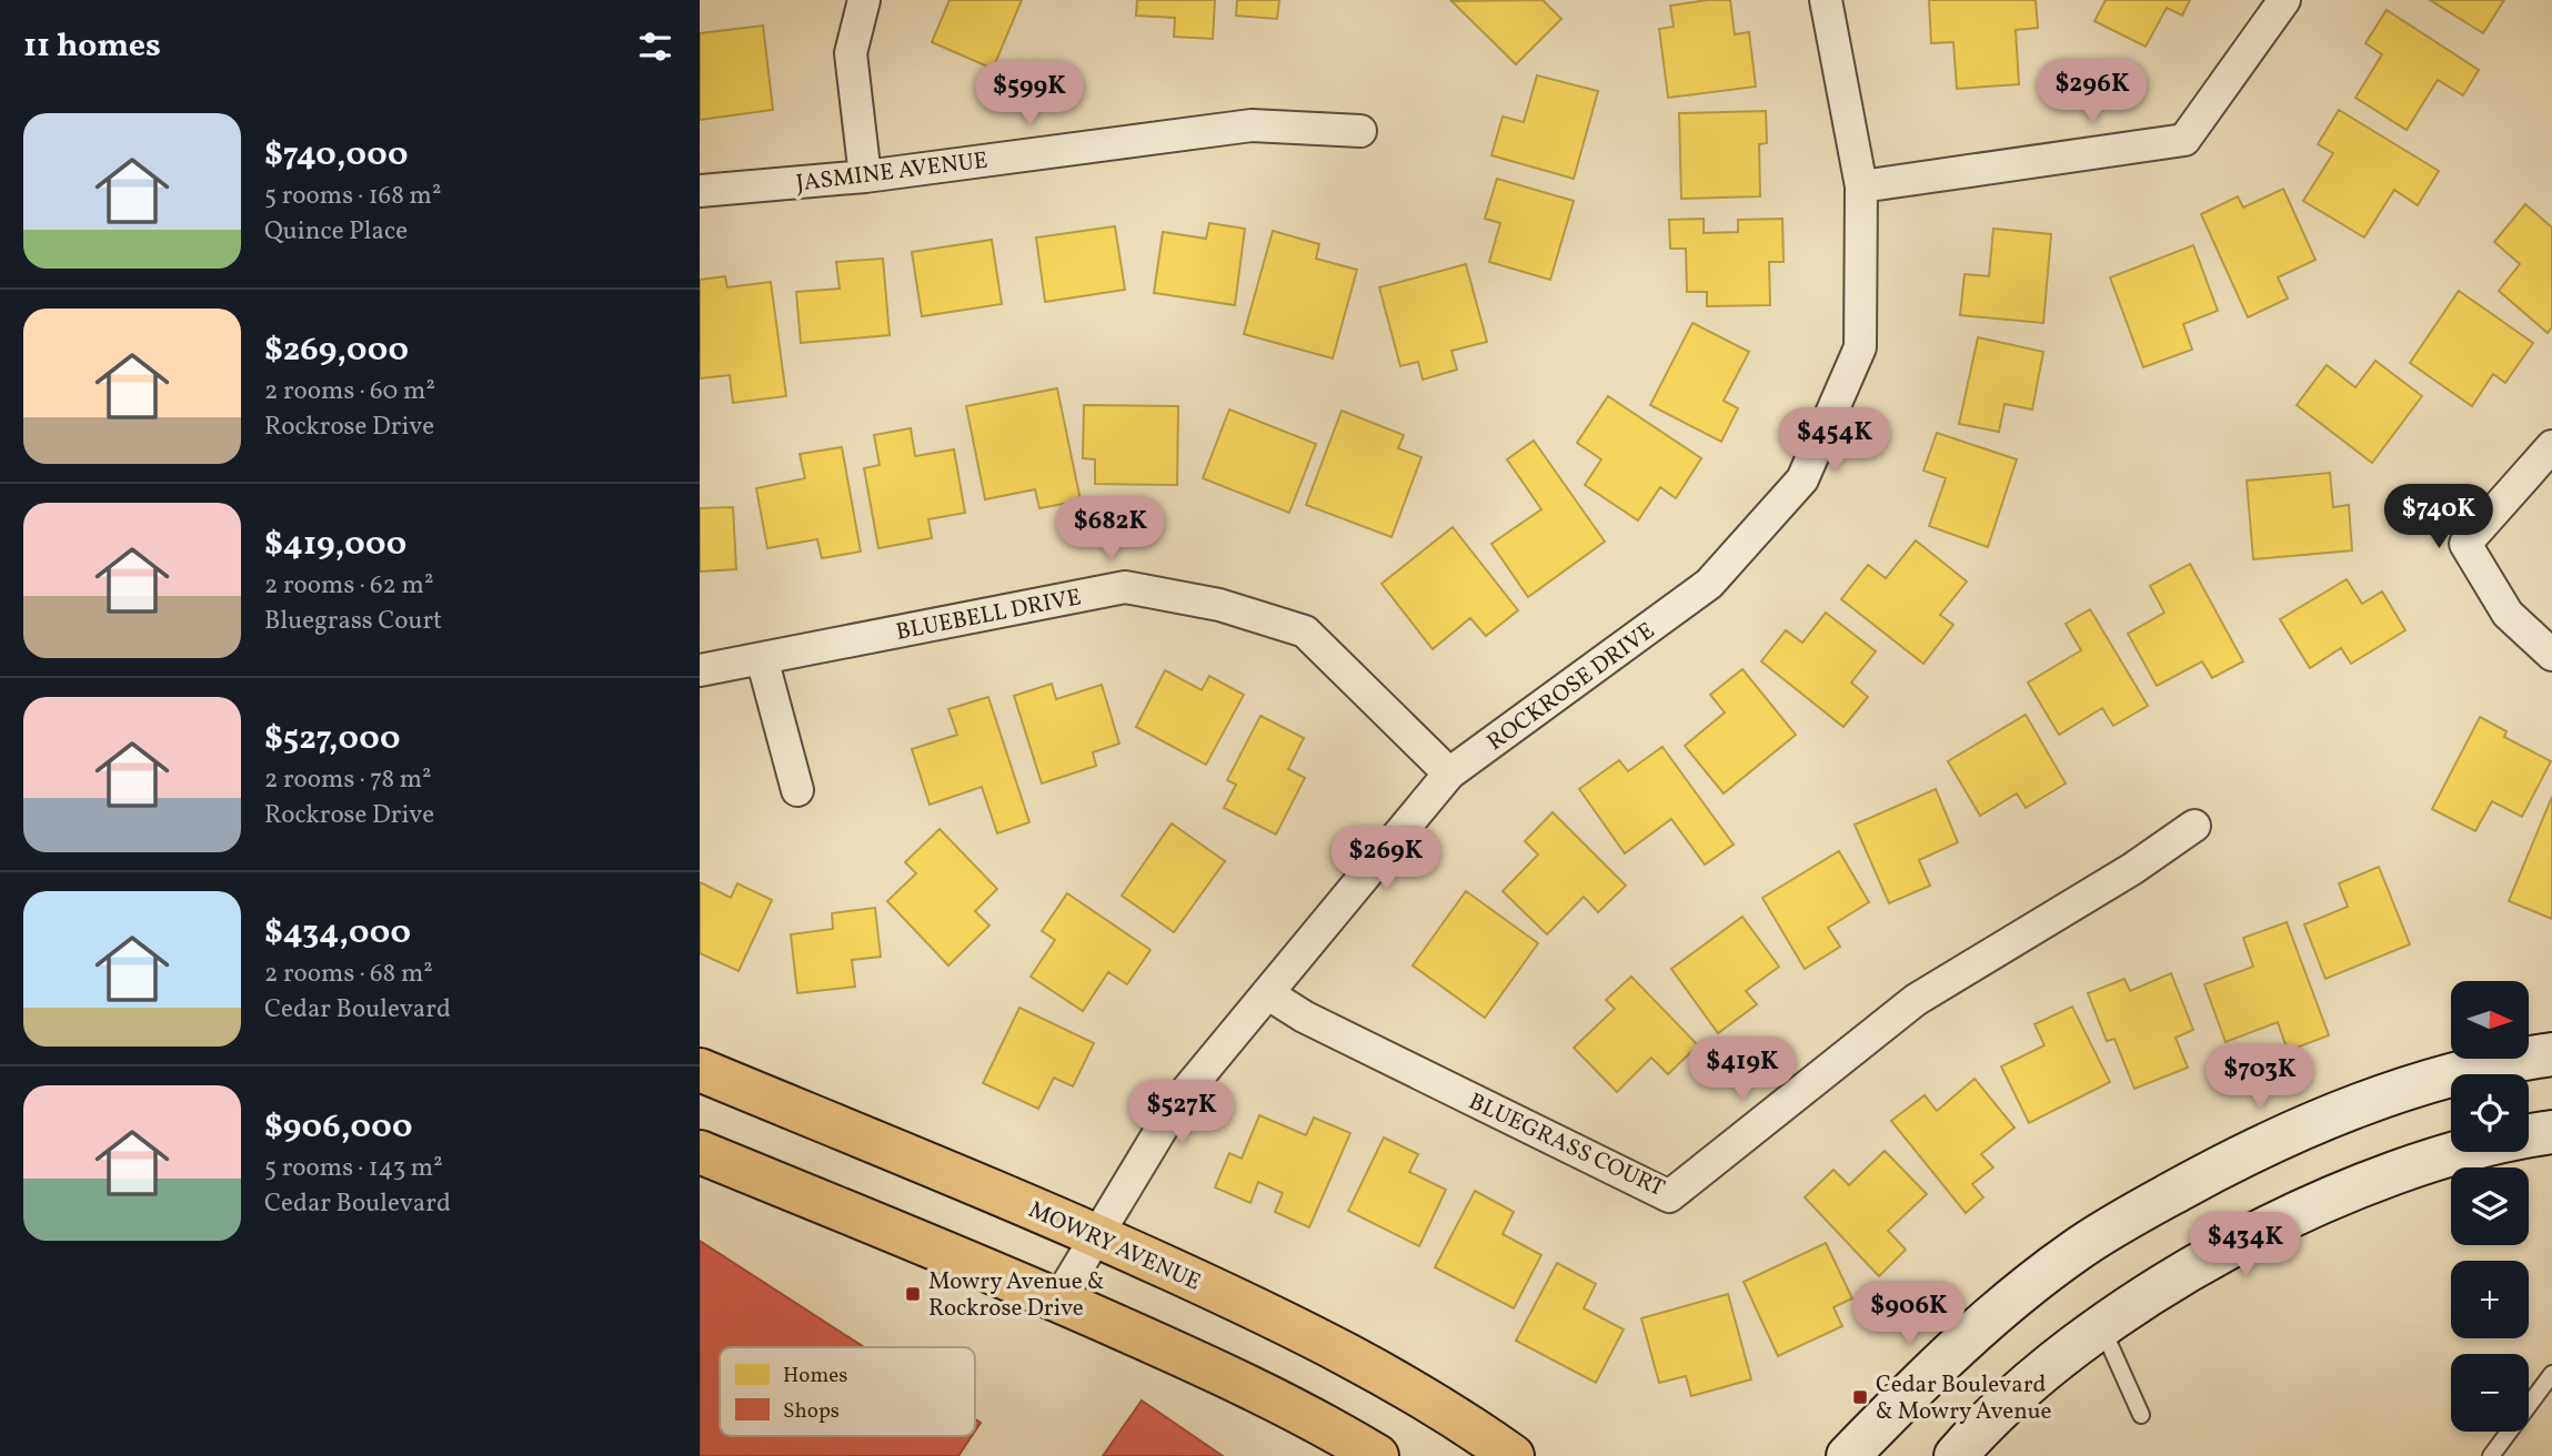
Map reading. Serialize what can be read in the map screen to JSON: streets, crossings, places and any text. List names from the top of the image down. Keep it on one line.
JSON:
{"streets":{"main road":["MOWRY AVENUE"],"street":["JASMINE AVENUE","BLUEBELL DRIVE","ROCKROSE DRIVE","BLUEGRASS COURT"]},"crossings":[["BLUEBELL DRIVE","ROCKROSE DRIVE"],["ROCKROSE DRIVE","BLUEGRASS COURT"],["ROCKROSE DRIVE","MOWRY AVENUE"]],"places":{"transit":["Mowry Avenue & Rockrose Drive","Cedar Boulevard & Mowry Avenue"]},"legend":["Homes","Shops"],"north":"right","page":{"heading":"11 homes","price":["$296K","$599K","$454K","$740K","$682K","$269K","$419K","$703K","$527K","$434K","$906K"],"list":[{"name":"$740,000","note":"5 rooms · 168 m² · Quince Place"},{"name":"$269,000","note":"2 rooms · 60 m² · Rockrose Drive"},{"name":"$419,000","note":"2 rooms · 62 m² · Bluegrass Court"},{"name":"$527,000","note":"2 rooms · 78 m² · Rockrose Drive"},{"name":"$434,000","note":"2 rooms · 68 m² · Cedar Boulevard"},{"name":"$906,000","note":"5 rooms · 143 m² · Cedar Boulevard"}],"map_buttons":["+","−"]}}
